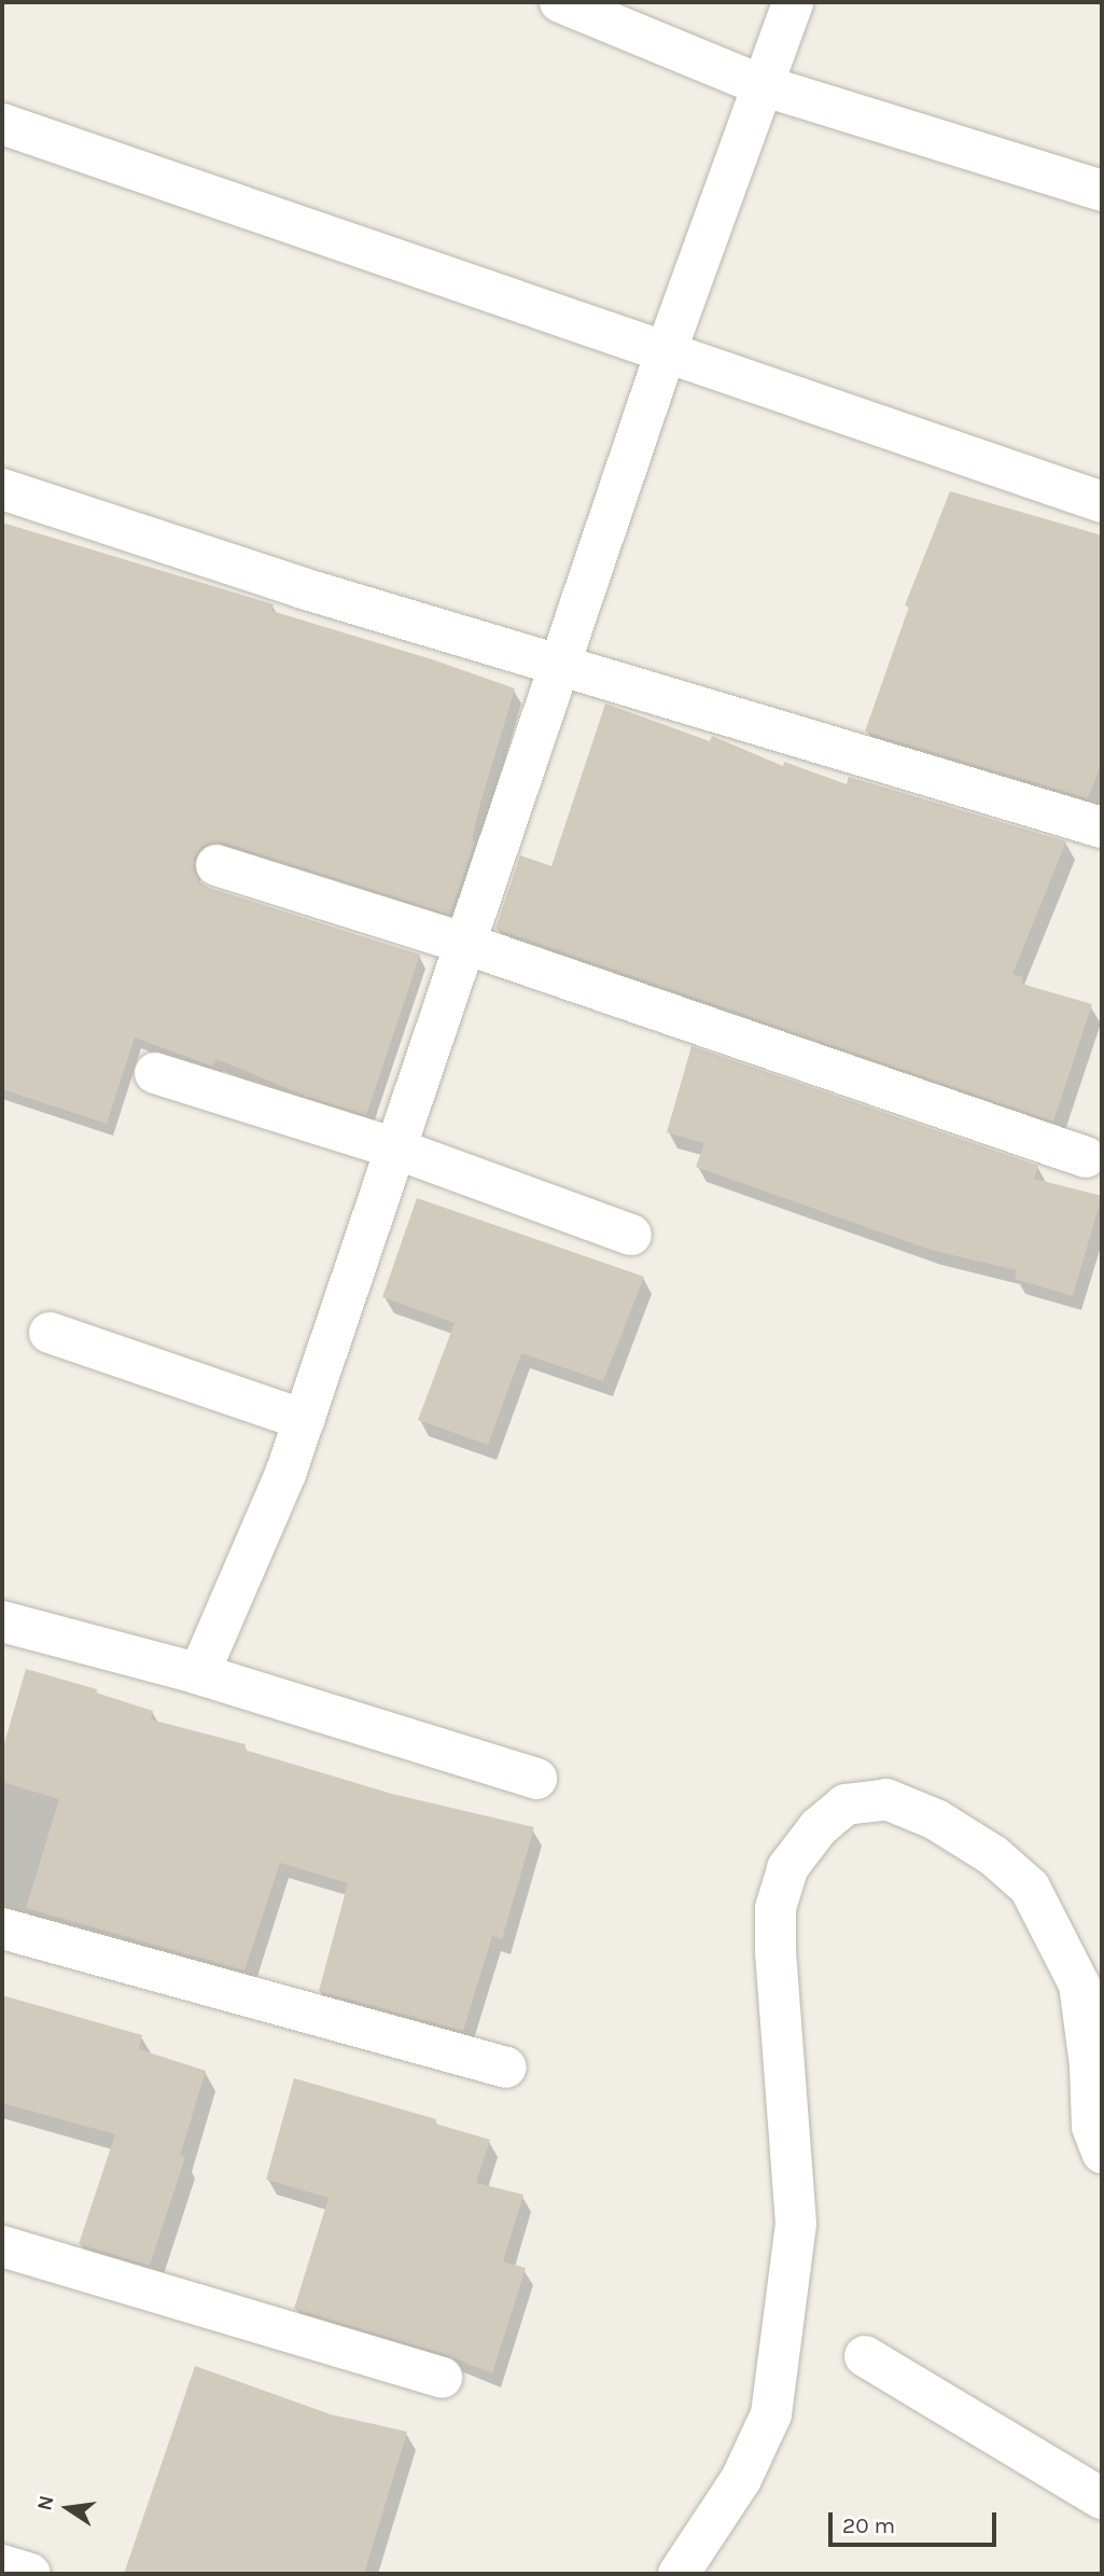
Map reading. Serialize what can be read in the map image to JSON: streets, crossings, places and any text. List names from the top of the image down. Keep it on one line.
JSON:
{"scale_bar":"20 m","north":"left"}
